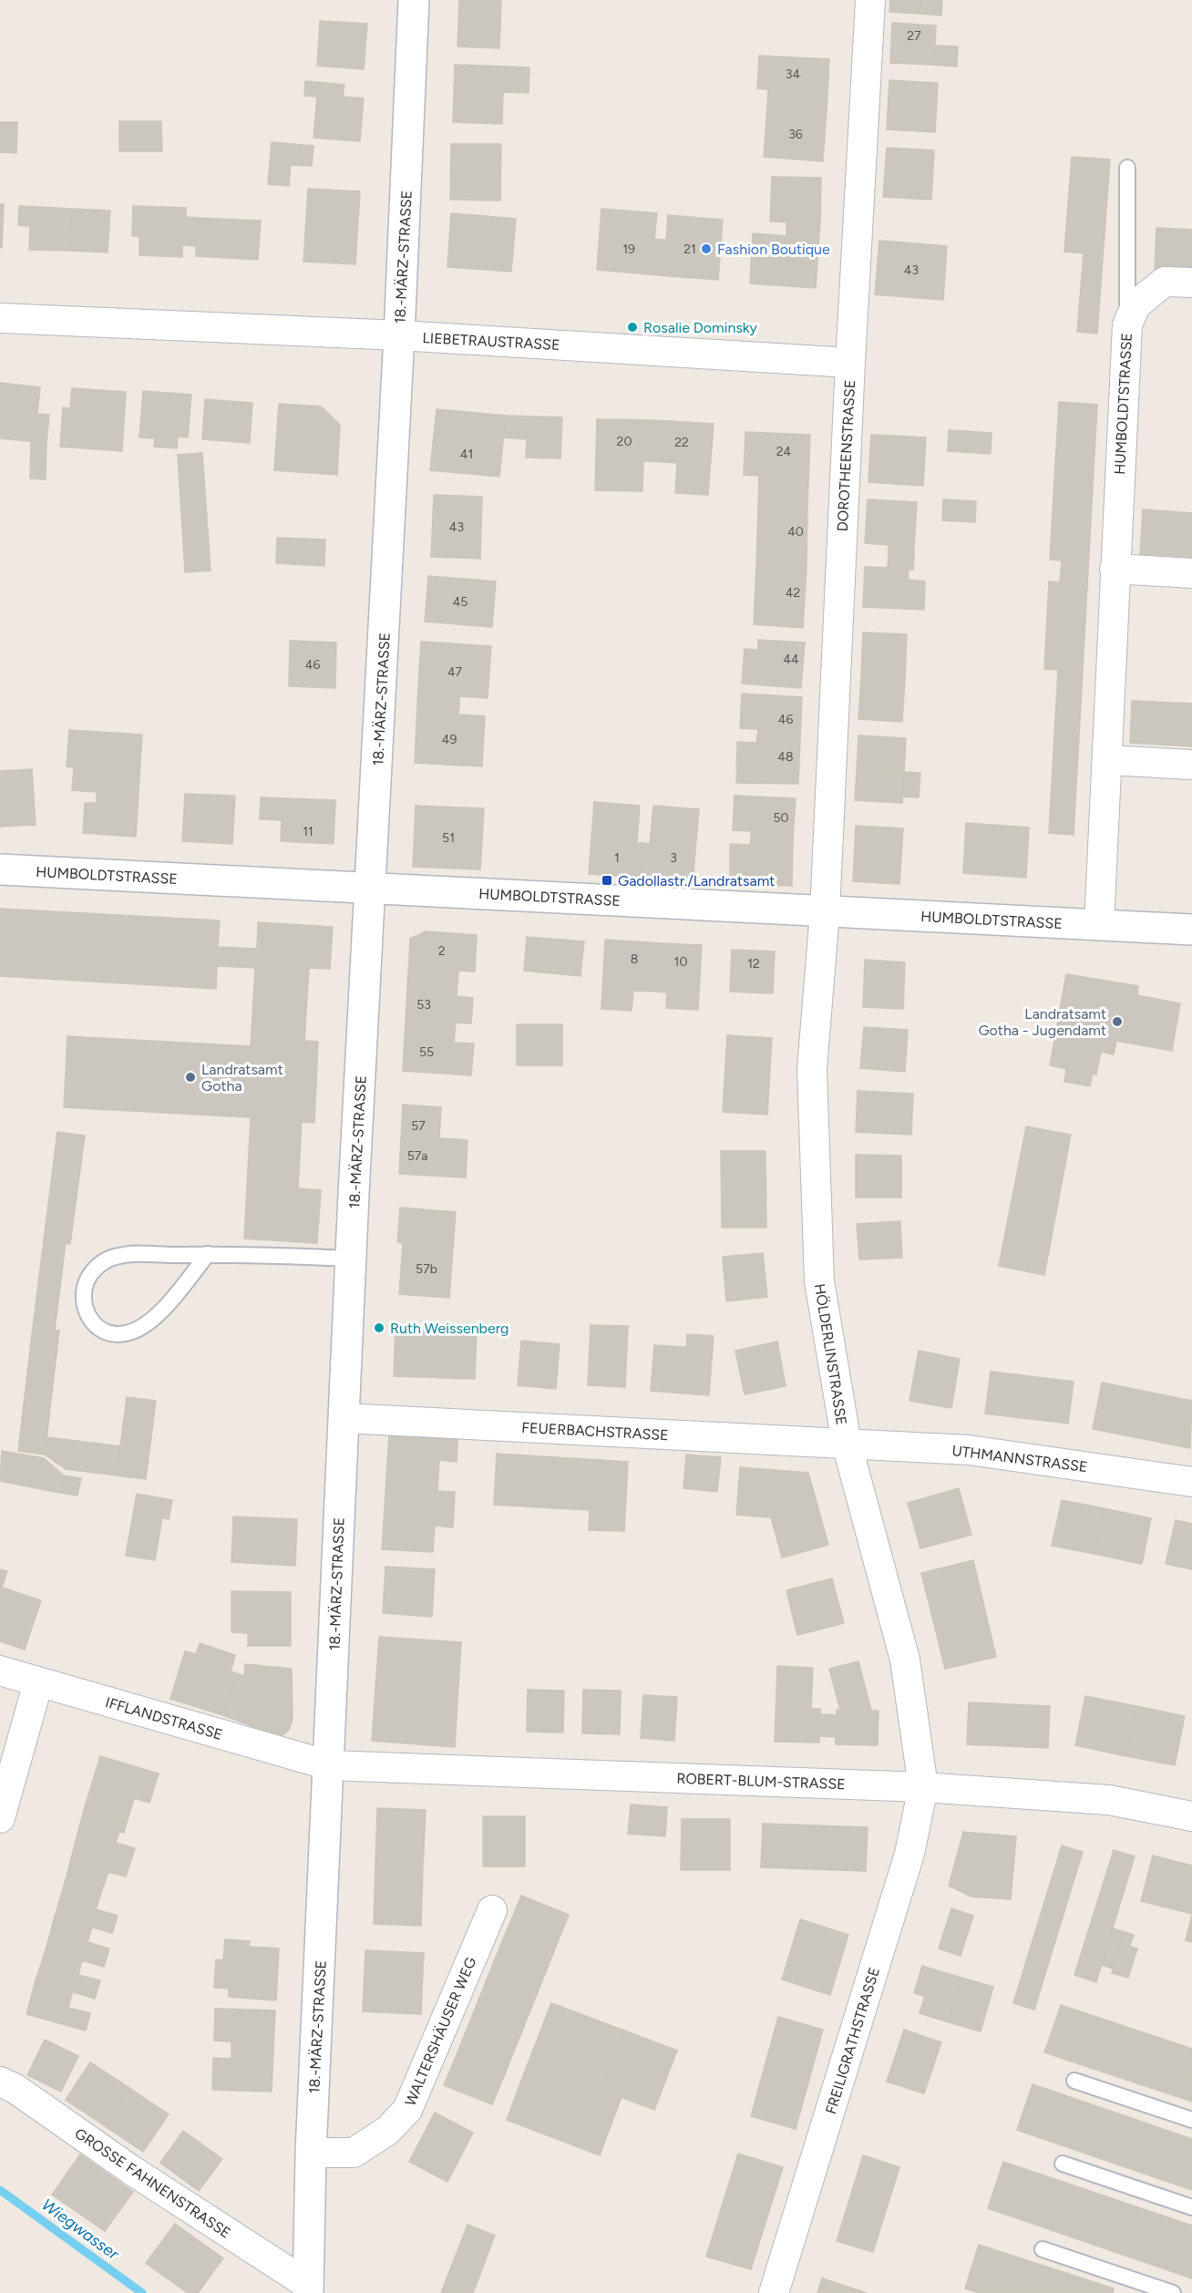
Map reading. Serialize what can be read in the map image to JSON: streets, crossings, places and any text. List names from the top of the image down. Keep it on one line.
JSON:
{"streets":{"street":["18.-MÄRZ-STRASSE","LIEBETRAUSTRASSE","HUMBOLDTSTRASSE","DOROTHEENSTRASSE","HÖLDERLINSTRASSE","FEUERBACHSTRASSE","UTHMANNSTRASSE","IFFLANDSTRASSE","ROBERT-BLUM-STRASSE","WALTERSHÄUSER WEG","FREILIGRATHSTRASSE","GROSSE FAHNENSTRASSE"]},"crossings":[["18.-MÄRZ-STRASSE","LIEBETRAUSTRASSE"],["18.-MÄRZ-STRASSE","HUMBOLDTSTRASSE"],["18.-MÄRZ-STRASSE","FEUERBACHSTRASSE"],["18.-MÄRZ-STRASSE","IFFLANDSTRASSE"],["18.-MÄRZ-STRASSE","ROBERT-BLUM-STRASSE"],["18.-MÄRZ-STRASSE","WALTERSHÄUSER WEG"],["18.-MÄRZ-STRASSE","GROSSE FAHNENSTRASSE"],["LIEBETRAUSTRASSE","DOROTHEENSTRASSE"],["HUMBOLDTSTRASSE","DOROTHEENSTRASSE"],["HUMBOLDTSTRASSE","HÖLDERLINSTRASSE"],["DOROTHEENSTRASSE","HÖLDERLINSTRASSE"],["HÖLDERLINSTRASSE","FEUERBACHSTRASSE"],["HÖLDERLINSTRASSE","UTHMANNSTRASSE"],["HÖLDERLINSTRASSE","ROBERT-BLUM-STRASSE"],["HÖLDERLINSTRASSE","FREILIGRATHSTRASSE"],["FEUERBACHSTRASSE","UTHMANNSTRASSE"],["IFFLANDSTRASSE","ROBERT-BLUM-STRASSE"],["ROBERT-BLUM-STRASSE","FREILIGRATHSTRASSE"]],"water":["Wiegwasser"],"places":{"other":["Fashion Boutique","Rosalie Dominsky","Landratsamt Gotha - Jugendamt","Landratsamt Gotha","Ruth Weissenberg"],"transit":["Gadollastr./Landratsamt"]},"house_numbers":["27","34","36","19","21","43","20","22","24","41","43","40","42","45","44","46","47","46","49","48","50","11","51","1","3","2","8","10","12","53","55","57","57a","57b"]}
